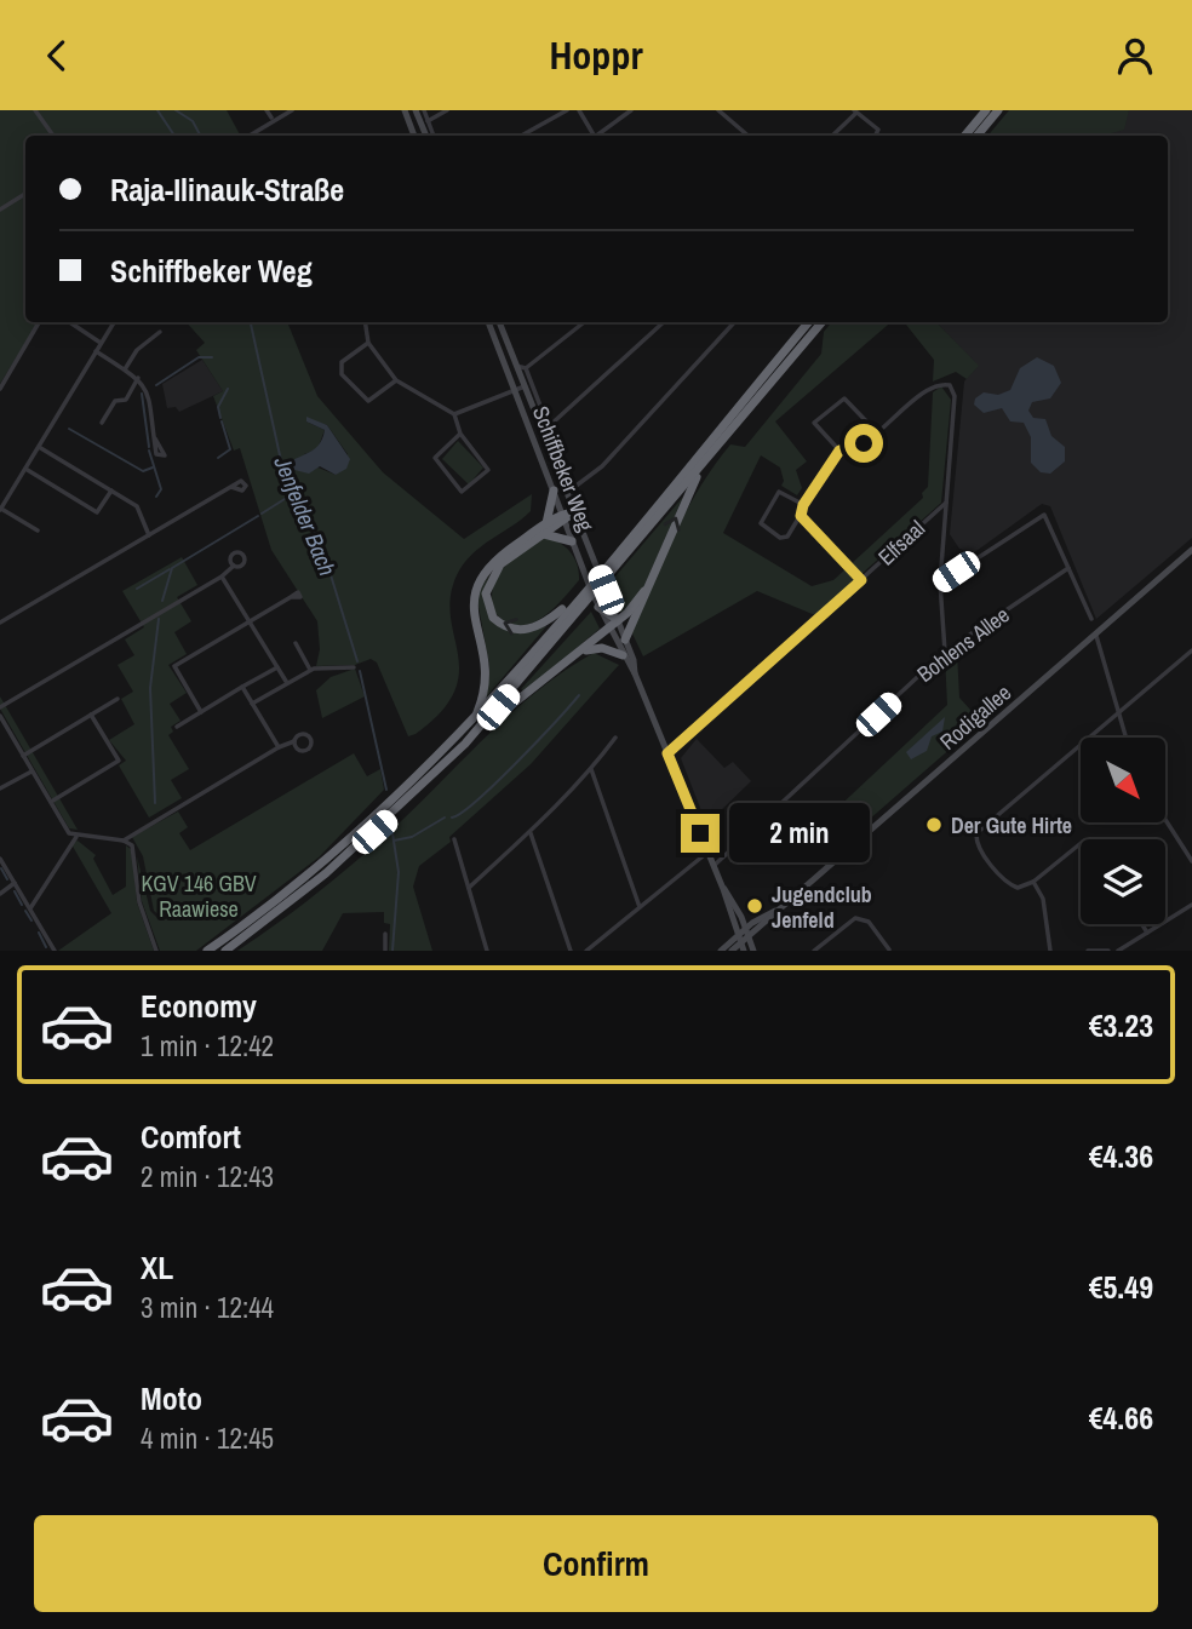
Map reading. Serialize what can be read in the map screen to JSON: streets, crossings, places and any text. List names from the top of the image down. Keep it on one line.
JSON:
{"streets":{"main road":["Schiffbeker Weg","Rodigallee"],"street":["Elfsaal","Bohlens Allee"]},"crossings":[["Schiffbeker Weg","Elfsaal"],["Schiffbeker Weg","Bohlens Allee"],["Schiffbeker Weg","Rodigallee"]],"water":["Jenfelder Bach"],"parks":["KGV 146 GBV Raawiese"],"places":["Der Gute Hirte","Jugendclub Jenfeld"],"north":"bottom right","page":{"header":"Hoppr","banner":["Raja-Ilinauk-Straße","Schiffbeker Weg"],"bubble":"2 min","list":[{"name":"Economy","note":"1 min · 12:42","value":"€3.23"},{"name":"Comfort","note":"2 min · 12:43","value":"€4.36"},{"name":"XL","note":"3 min · 12:44","value":"€5.49"},{"name":"Moto","note":"4 min · 12:45","value":"€4.66"}],"buttons":"Confirm"}}
